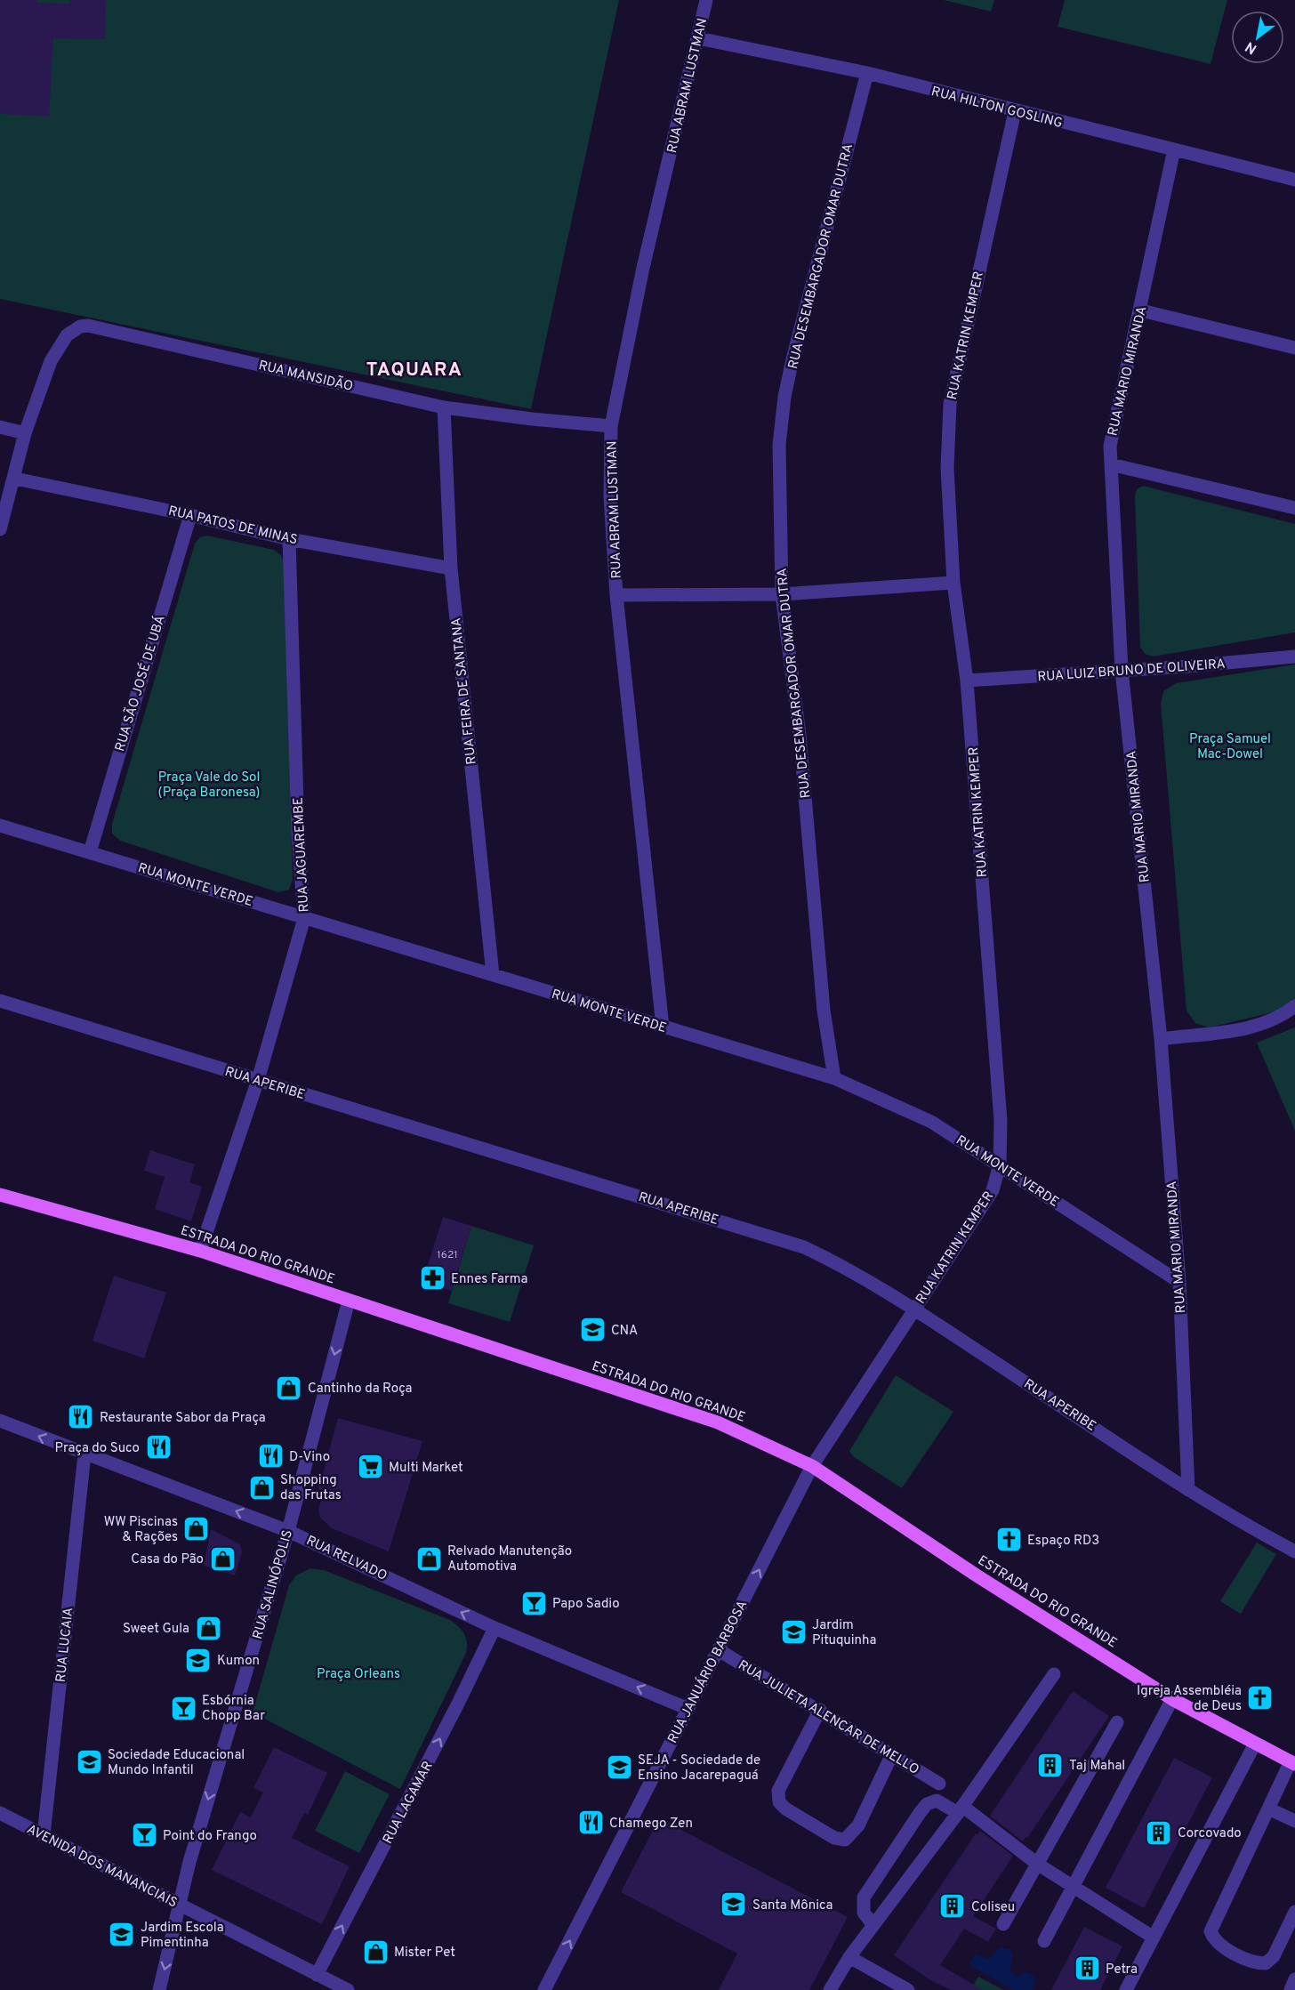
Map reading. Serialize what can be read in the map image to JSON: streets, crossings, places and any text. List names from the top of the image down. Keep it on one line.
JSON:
{"streets":{"main road":["ESTRADA DO RIO GRANDE"],"street":["RUA ABRAM LUSTMAN","RUA HILTON GOSLING","RUA DESEMBARGADOR OMAR DUTRA","RUA KATRIN KEMPER","RUA MARIO MIRANDA","RUA MANSIDÃO","RUA PATOS DE MINAS","RUA LUIZ BRUNO DE OLIVEIRA","RUA SÃO JOSÉ DE UBÁ","RUA FEIRA DE SANTANA","RUA JAGUAREMBE","RUA MONTE VERDE","RUA APERIBE","RUA RELVADO","RUA SALINÓPOLIS","RUA LUCAIA","RUA JANUÁRIO BARBOSA","RUA JULIETA ALENCAR DE MELLO","RUA LAGAMAR","AVENIDA DOS MANANCIAIS"]},"crossings":[["RUA ABRAM LUSTMAN","RUA HILTON GOSLING"],["RUA ABRAM LUSTMAN","RUA MANSIDÃO"],["RUA ABRAM LUSTMAN","RUA MONTE VERDE"],["RUA HILTON GOSLING","RUA DESEMBARGADOR OMAR DUTRA"],["RUA HILTON GOSLING","RUA KATRIN KEMPER"],["RUA HILTON GOSLING","RUA MARIO MIRANDA"],["RUA DESEMBARGADOR OMAR DUTRA","RUA MONTE VERDE"],["RUA KATRIN KEMPER","RUA LUIZ BRUNO DE OLIVEIRA"],["RUA KATRIN KEMPER","RUA MONTE VERDE"],["RUA KATRIN KEMPER","RUA APERIBE"],["RUA KATRIN KEMPER","ESTRADA DO RIO GRANDE"],["RUA KATRIN KEMPER","RUA JANUÁRIO BARBOSA"],["RUA MARIO MIRANDA","RUA LUIZ BRUNO DE OLIVEIRA"],["RUA MARIO MIRANDA","RUA MONTE VERDE"],["RUA MARIO MIRANDA","RUA APERIBE"],["RUA MANSIDÃO","RUA PATOS DE MINAS"],["RUA MANSIDÃO","RUA FEIRA DE SANTANA"],["RUA PATOS DE MINAS","RUA SÃO JOSÉ DE UBÁ"],["RUA PATOS DE MINAS","RUA FEIRA DE SANTANA"],["RUA PATOS DE MINAS","RUA JAGUAREMBE"],["RUA SÃO JOSÉ DE UBÁ","RUA MONTE VERDE"],["RUA FEIRA DE SANTANA","RUA MONTE VERDE"],["RUA JAGUAREMBE","RUA MONTE VERDE"],["RUA JAGUAREMBE","RUA APERIBE"],["RUA JAGUAREMBE","ESTRADA DO RIO GRANDE"],["ESTRADA DO RIO GRANDE","RUA SALINÓPOLIS"],["ESTRADA DO RIO GRANDE","RUA JANUÁRIO BARBOSA"],["RUA RELVADO","RUA SALINÓPOLIS"],["RUA RELVADO","RUA LUCAIA"],["RUA RELVADO","RUA JANUÁRIO BARBOSA"],["RUA RELVADO","RUA LAGAMAR"],["RUA SALINÓPOLIS","AVENIDA DOS MANANCIAIS"],["RUA LUCAIA","AVENIDA DOS MANANCIAIS"],["RUA JANUÁRIO BARBOSA","RUA JULIETA ALENCAR DE MELLO"],["RUA LAGAMAR","AVENIDA DOS MANANCIAIS"]],"one_way":["RUA RELVADO","RUA SALINÓPOLIS","RUA JANUÁRIO BARBOSA","RUA LAGAMAR"],"districts":["TAQUARA"],"parks":["Praça Samuel Mac-Dowel","Praça Vale do Sol (Praça Baronesa)","Praça Orleans"],"places":{"pharmacy":["Ennes Farma"],"school or university":["CNA","Jardim Pituquinha","Kumon","Sociedade Educacional Mundo Infantil","SEJA - Sociedade de Ensino Jacarepaguá","Santa Mônica","Jardim Escola Pimentinha"],"shop":["Cantinho da Roça","Shopping das Frutas","WW Piscinas & Rações","Casa do Pão","Relvado Manutenção Automotiva","Sweet Gula","Mister Pet"],"restaurant":["Restaurante Sabor da Praça","Praça do Suco","D-Vino","Chamego Zen"],"supermarket":["Multi Market"],"church":["Espaço RD3","Igreja Assembléia de Deus"],"bar":["Papo Sadio","Esbórnia Chopp Bar","Point do Frango"],"building":["Taj Mahal","Corcovado","Coliseu","Petra"]},"house_numbers":["1621"],"north":"bottom left"}
